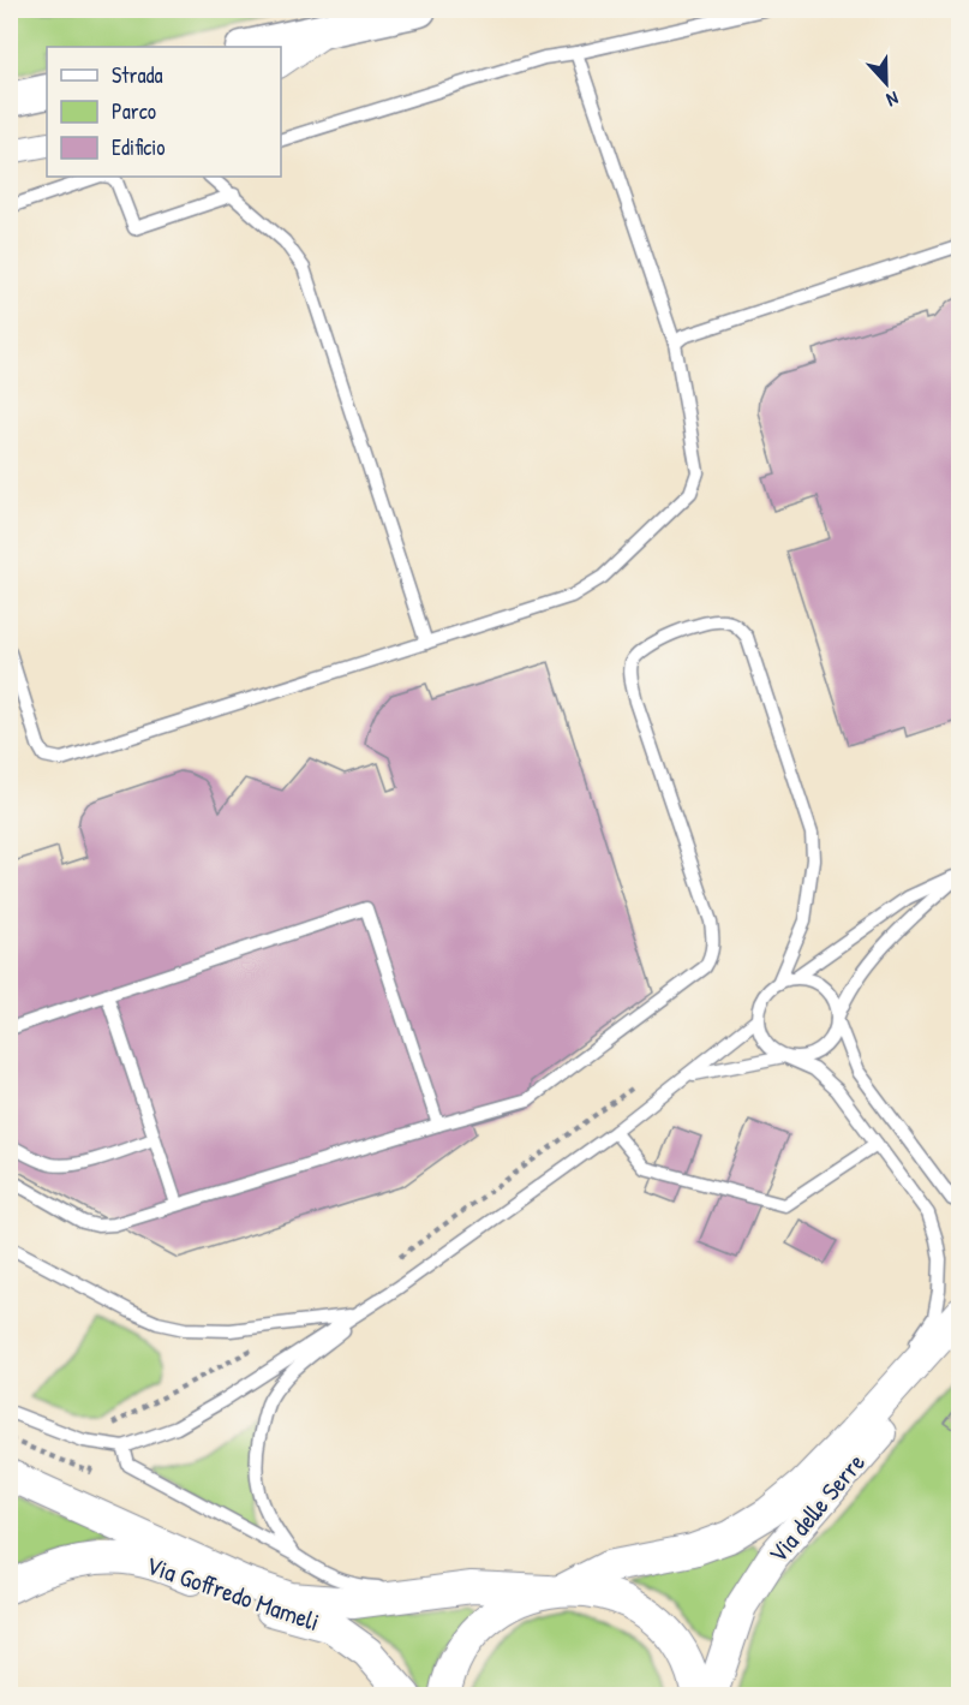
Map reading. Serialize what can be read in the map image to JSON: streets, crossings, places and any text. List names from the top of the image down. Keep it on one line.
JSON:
{"streets":{"street":["Via delle Serre","Via Goffredo Mameli"]},"legend":["Strada","Parco","Edificio"],"north":"bottom"}
